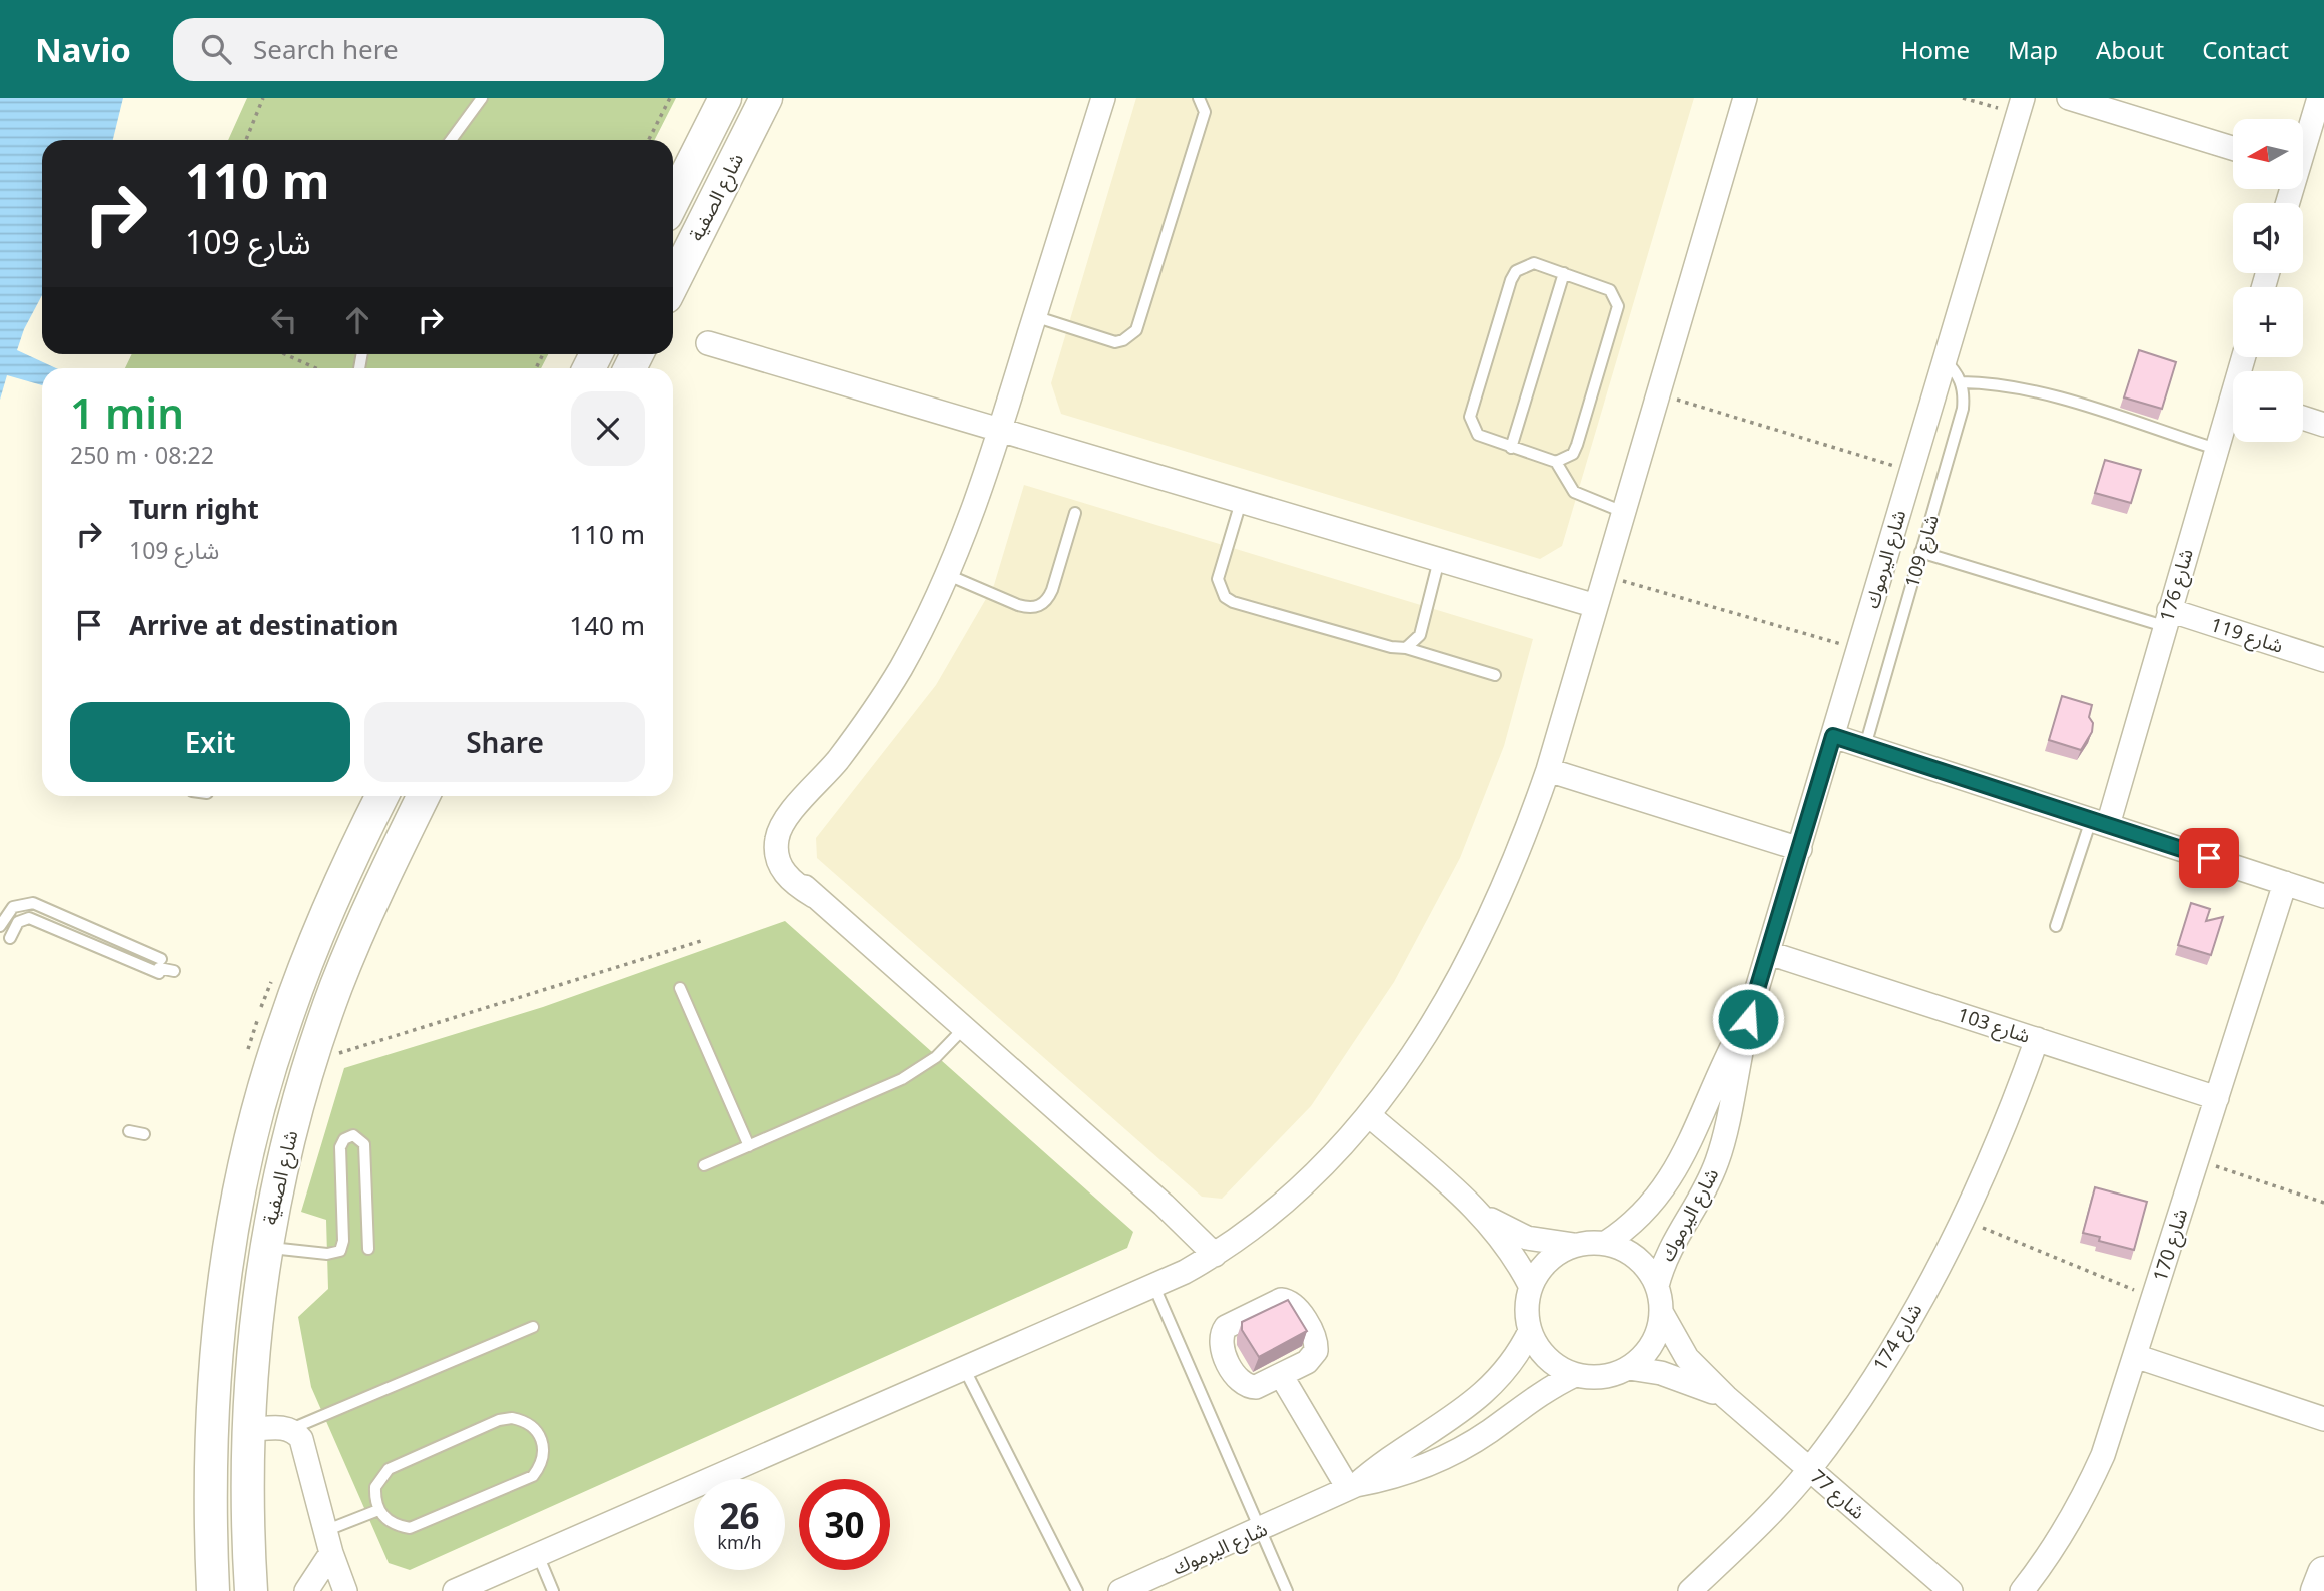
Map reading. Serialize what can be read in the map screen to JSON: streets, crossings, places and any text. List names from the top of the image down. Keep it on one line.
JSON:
{"streets":{"main road":["شارع الصفية"],"street":["شارع اليرموك","شارع 176","شارع 119","شارع 103","شارع 170","شارع 174","شارع 77"],"lane":["شارع 109"]},"crossings":[["شارع اليرموك","شارع 103"],["شارع اليرموك","شارع 77"],["شارع 176","شارع 119"],["شارع 103","شارع 170"],["شارع 103","شارع 174"],["شارع 174","شارع 77"]],"north":"left","page":{"header":"Navio","search":"Search here","nav":["Home","Map","About","Contact"],"map_buttons":["+","−"],"turn":["110 m","شارع 109"],"heading":["1 min","250 m · 08:22"],"list":[{"name":"Turn right","note":"شارع 109","value":"110 m"},{"name":"Arrive at destination","value":"140 m"}],"buttons":["Exit","Share"],"speed":"26 km/h","limit":"30"}}
